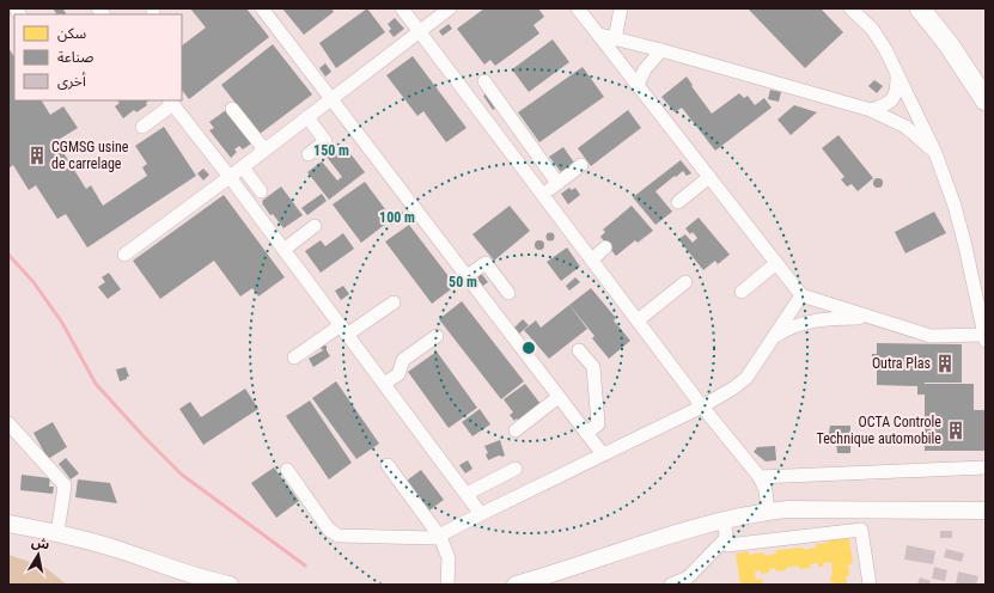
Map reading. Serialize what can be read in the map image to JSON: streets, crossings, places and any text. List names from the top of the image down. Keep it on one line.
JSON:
{"places":{"building":["CGMSG usine de carrelage","Outra Plas","OCTA Controle Technique automobile"]},"legend":["سكن","صناعة","أخرى"],"north":"top","rings":["150 m","100 m","50 m"]}
